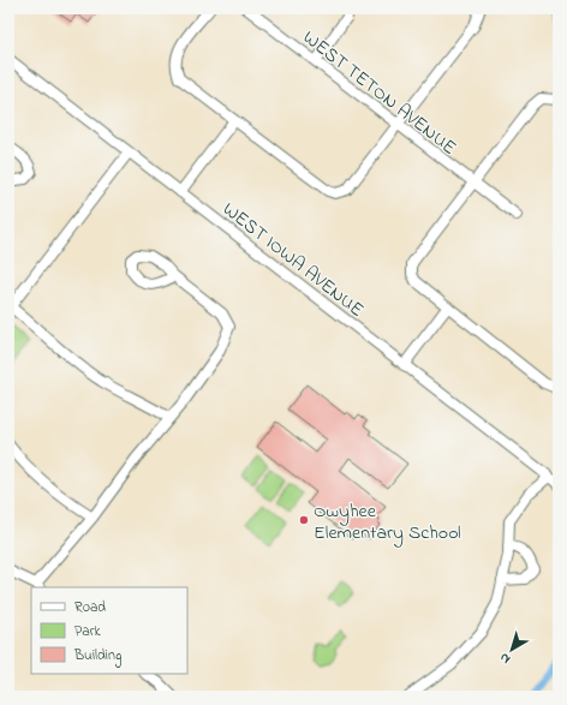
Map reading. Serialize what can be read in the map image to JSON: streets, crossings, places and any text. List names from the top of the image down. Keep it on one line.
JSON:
{"streets":{"street":["WEST TETON AVENUE","WEST IOWA AVENUE"]},"places":["Owyhee Elementary School"],"legend":["Road","Park","Building"],"north":"bottom left"}
